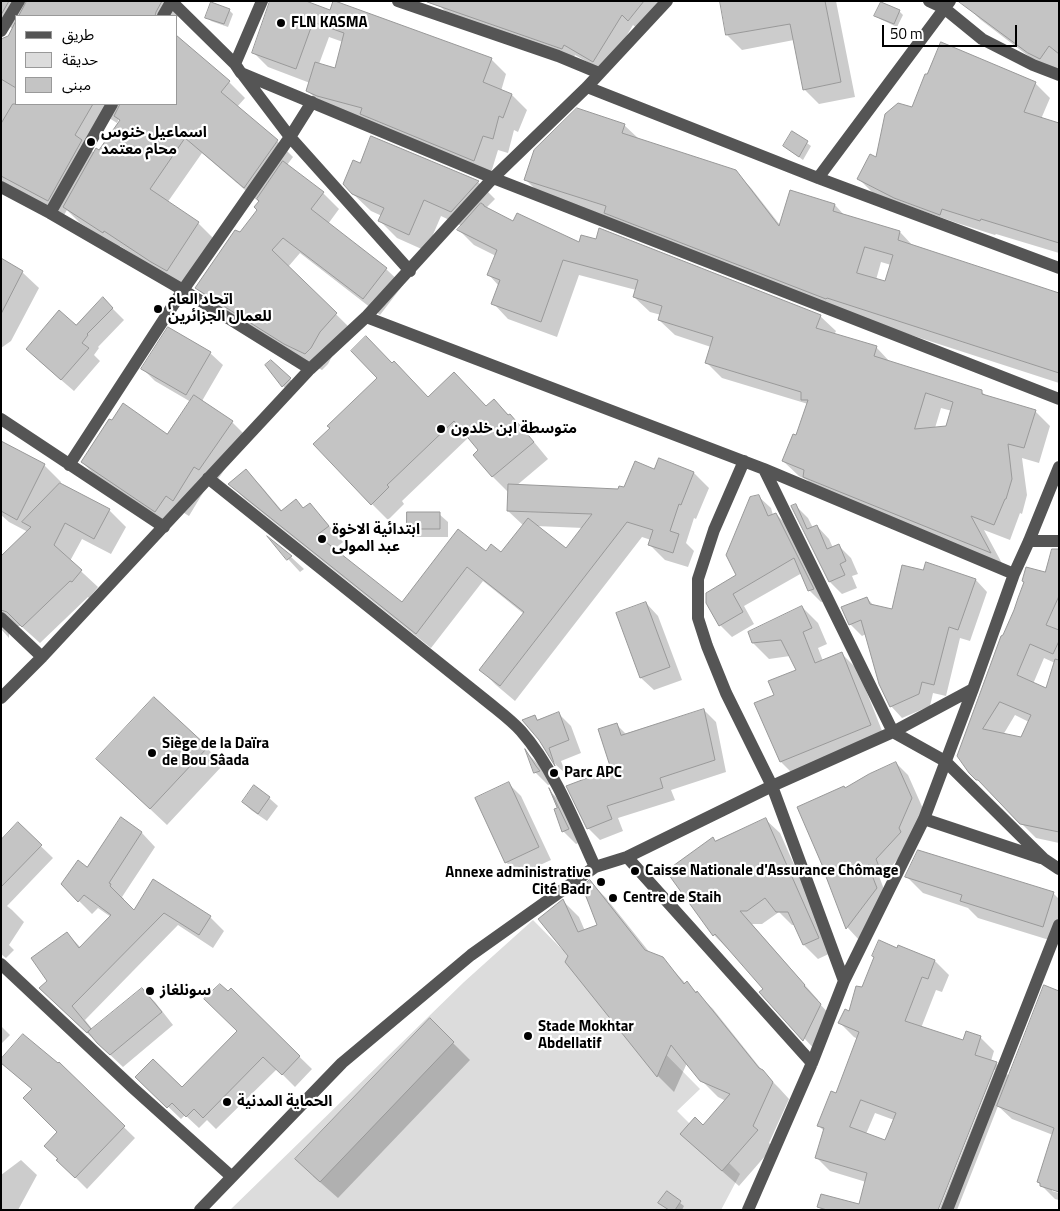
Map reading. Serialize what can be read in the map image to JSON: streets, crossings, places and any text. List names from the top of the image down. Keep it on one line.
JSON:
{"places":["FLN KASMA","اسماعيل خنوس محام معتمد","اتحاد العام للعمال الجزائرين","متوسطة ابن خلدون","ابتدائية الاخوة عبد المولى","Siège de la Daïra de Bou Sâada","Parc APC","Caisse Nationale d'Assurance Chômage","Annexe administrative Cité Badr","Centre de Staih","سونلغاز","Stade Mokhtar Abdellatif","الحماية المدنية"],"legend":["طريق","حديقة","مبنى"],"scale_bar":"50 m"}
